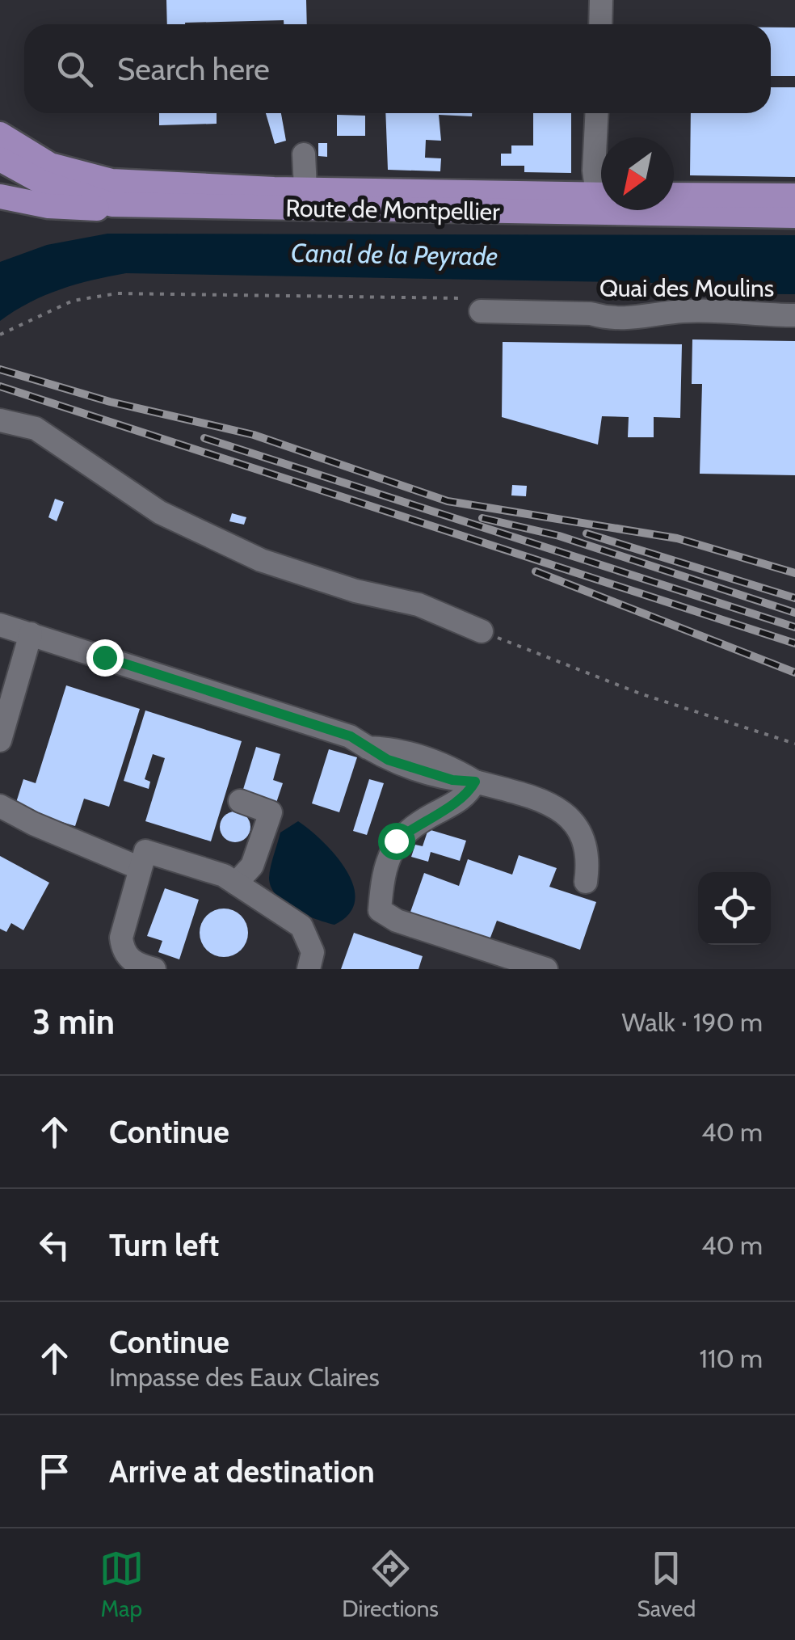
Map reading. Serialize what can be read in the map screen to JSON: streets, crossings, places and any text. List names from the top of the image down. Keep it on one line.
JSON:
{"streets":{"main road":["Route de Montpellier"],"street":["Quai des Moulins"]},"water":["Canal de la Peyrade"],"north":"bottom left","page":{"search":"Search here","heading":["3 min","Walk · 190 m"],"list":[["Continue","40 m"],["Turn left","40 m"],["Continue","Impasse des Eaux Claires","110 m"],"Arrive at destination"],"nav":["Map","Directions","Saved"]}}
